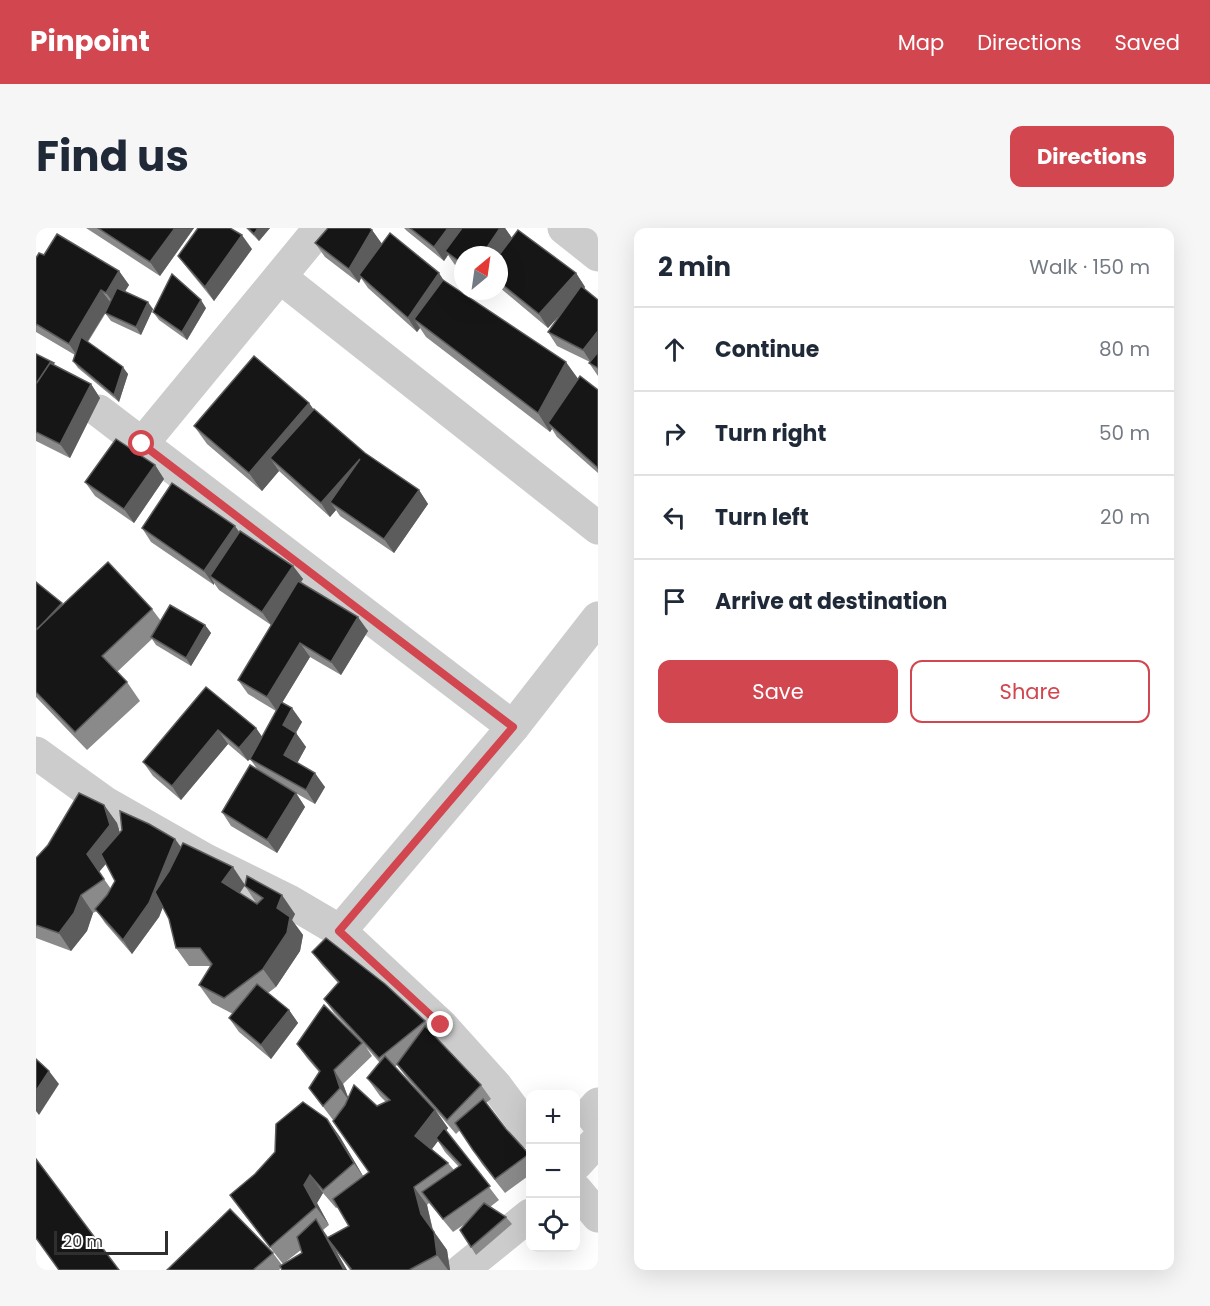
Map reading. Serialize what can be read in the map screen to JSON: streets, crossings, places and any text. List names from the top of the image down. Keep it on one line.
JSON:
{"scale_bar":"20 m","north":"top right","page":{"header":"Pinpoint","nav":["Map","Directions","Saved"],"title":"Find us","buttons":["Directions",["Save","Share"]],"heading":["2 min","Walk · 150 m"],"list":[["Continue","80 m"],["Turn right","50 m"],["Turn left","20 m"],"Arrive at destination"],"map_buttons":["+","−"],"scale":"20 m"}}
